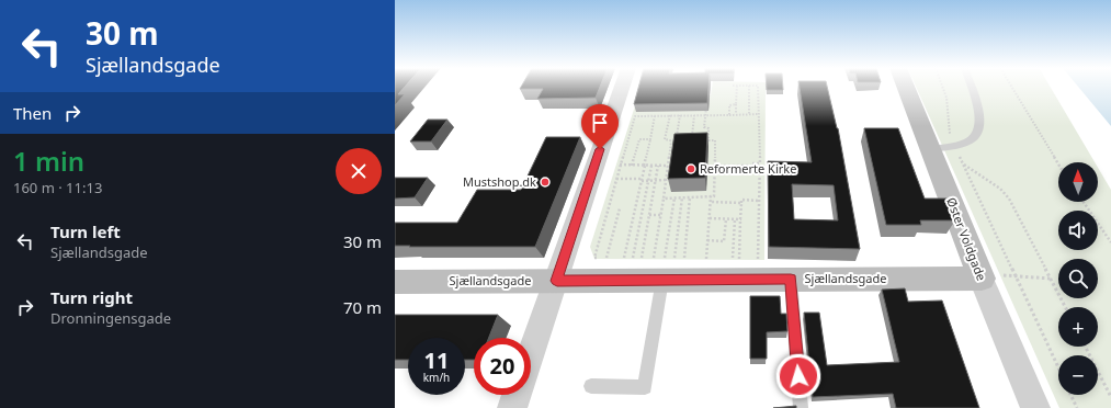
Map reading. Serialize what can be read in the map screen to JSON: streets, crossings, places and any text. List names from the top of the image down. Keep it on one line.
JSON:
{"streets":{"street":["Øster Voldgade","Sjællandsgade"]},"crossings":[["Øster Voldgade","Sjællandsgade"]],"places":["Reformerte Kirke","Mustshop.dk"],"north":"top","page":{"turn":["30 m","Sjællandsgade"],"then":"Then","heading":["1 min","160 m · 11:13"],"map_buttons":["+","−"],"list":[{"name":"Turn left","note":"Sjællandsgade","value":"30 m"},{"name":"Turn right","note":"Dronningensgade","value":"70 m"}],"speed":"11 km/h","limit":"20"}}
